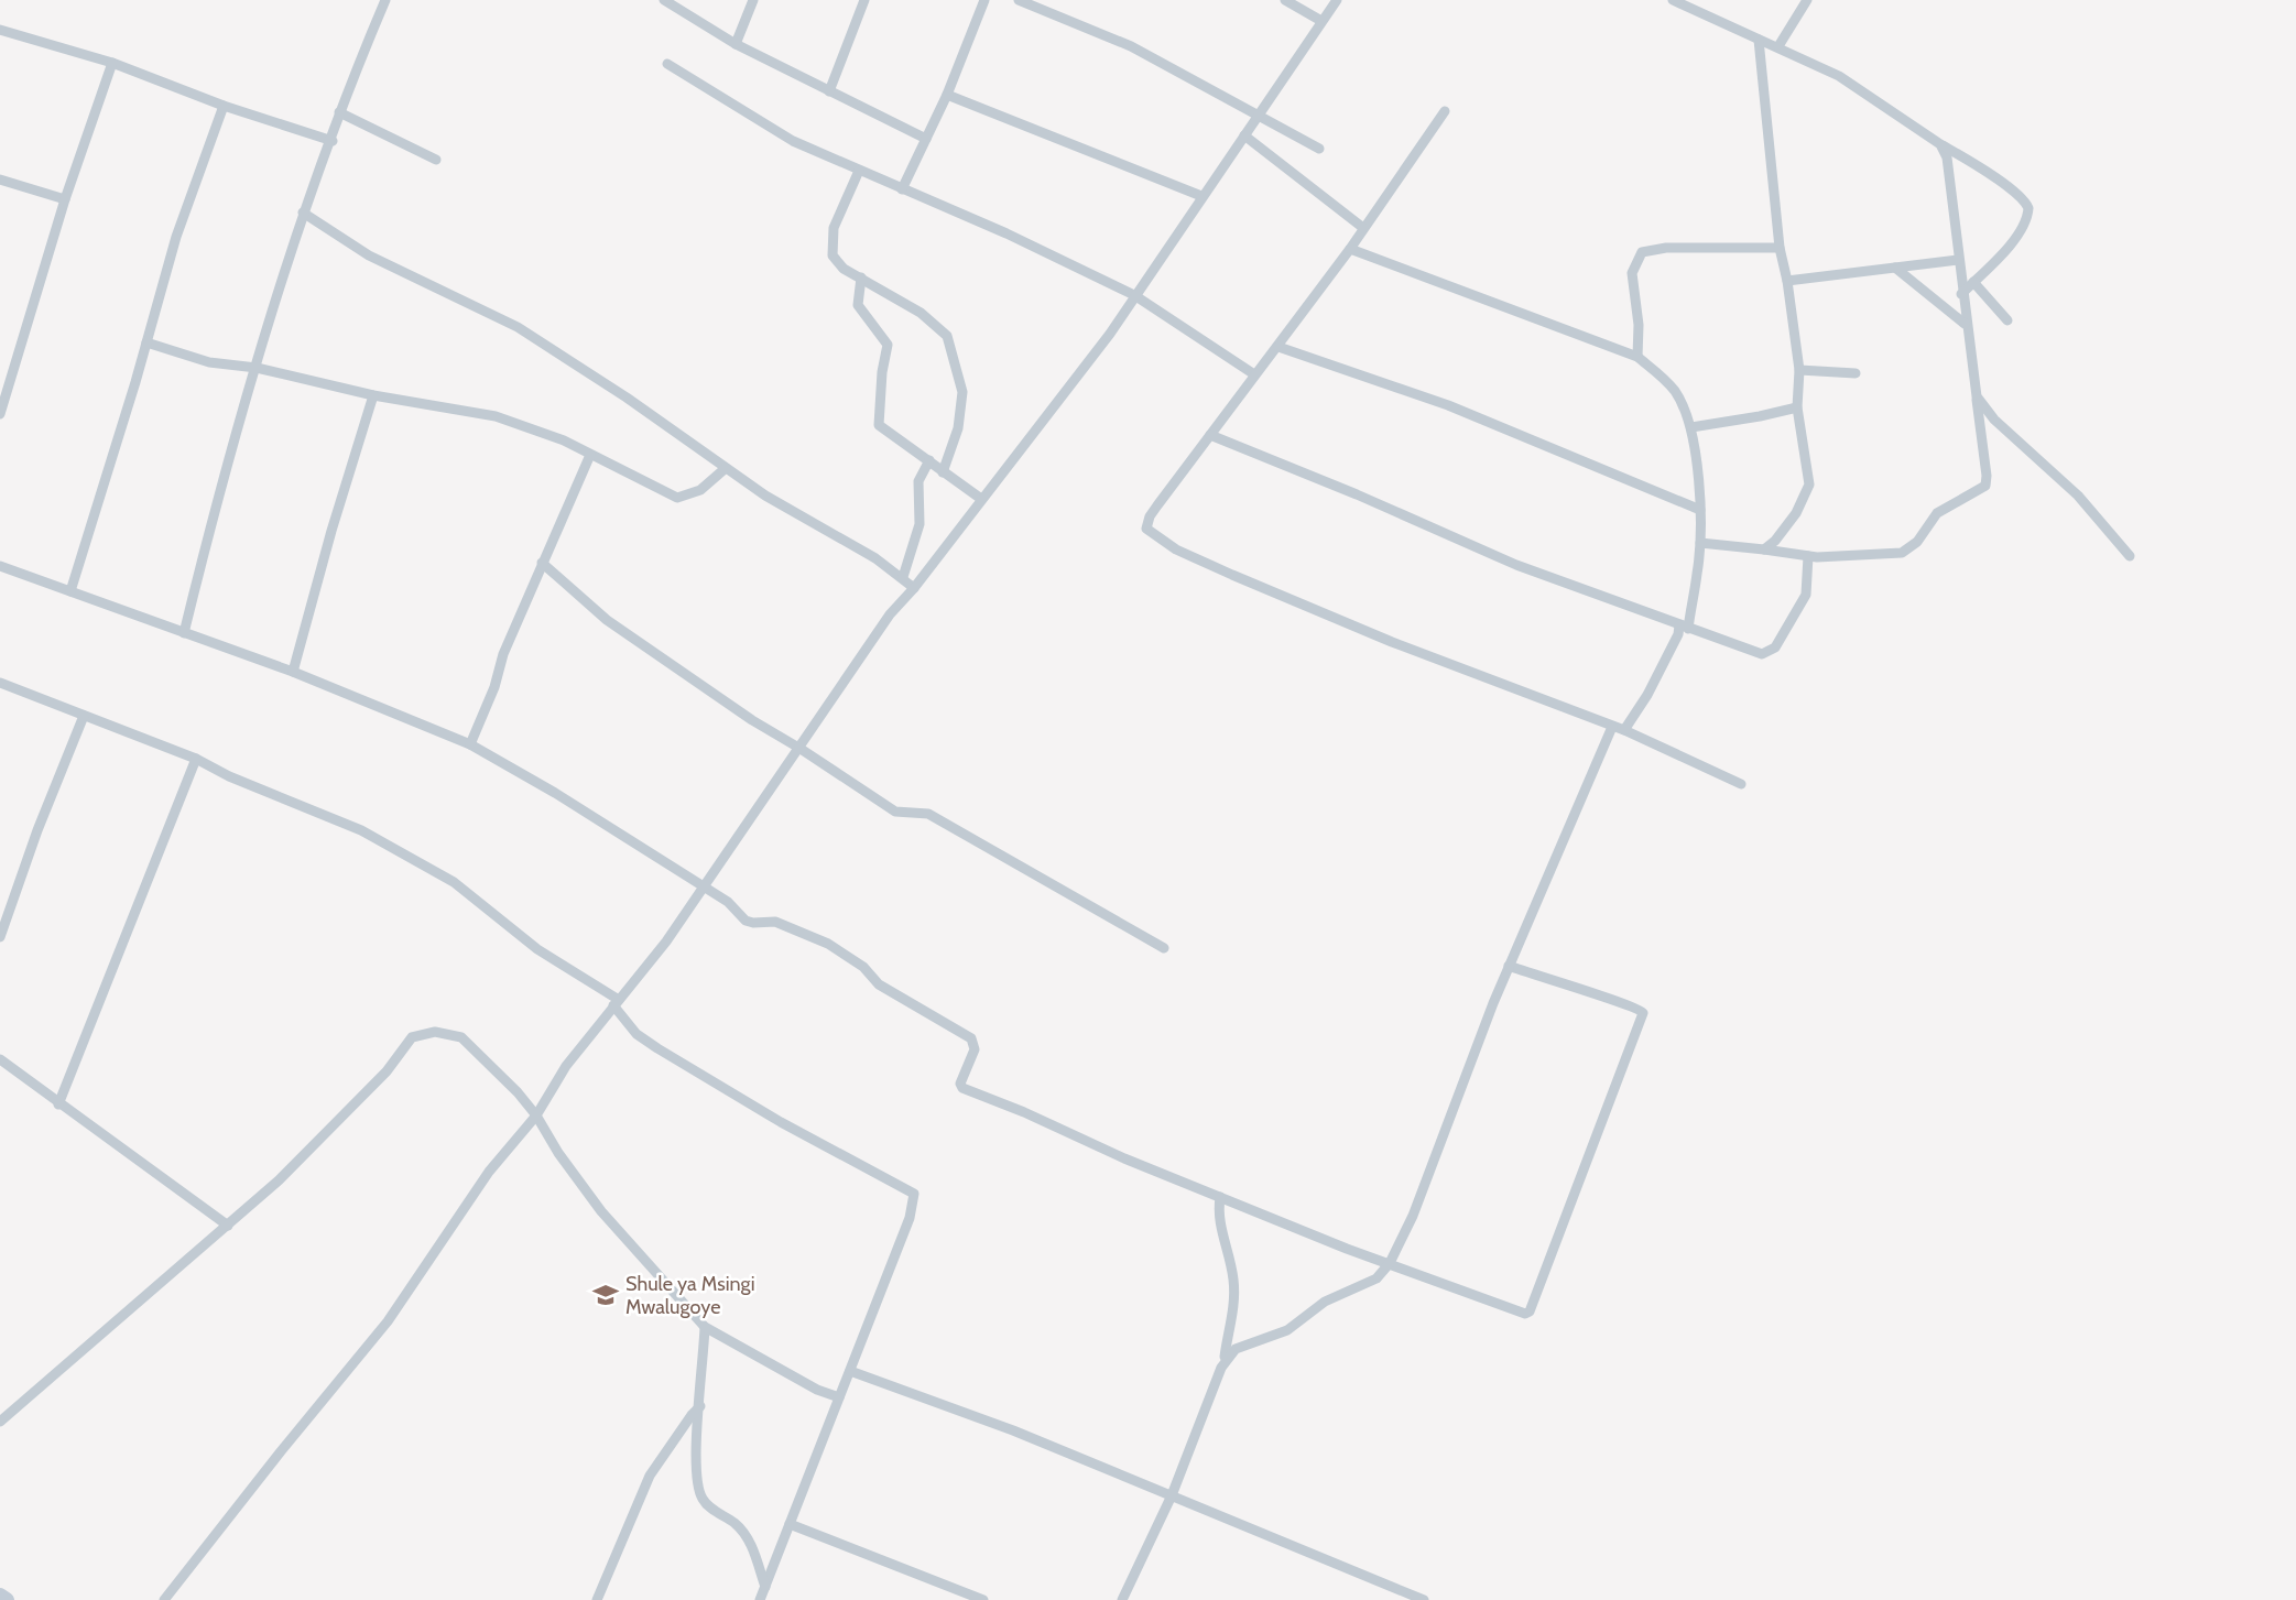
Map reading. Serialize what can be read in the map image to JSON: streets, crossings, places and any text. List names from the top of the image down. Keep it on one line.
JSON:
{"places":{"school or university":["Shule ya Msingi Mwalugoye"]}}
